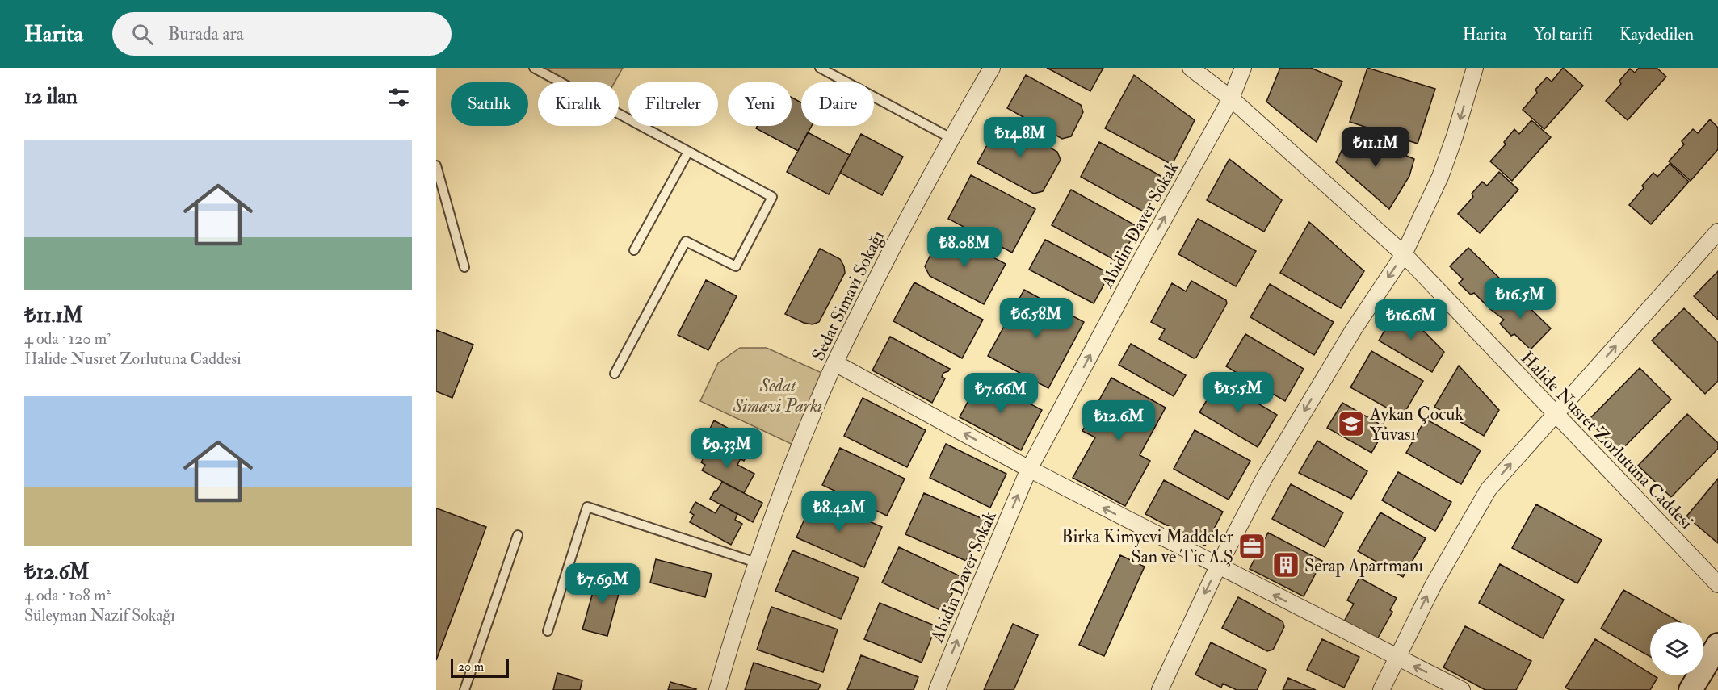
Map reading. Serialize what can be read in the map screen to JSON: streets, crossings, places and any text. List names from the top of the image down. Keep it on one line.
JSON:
{"streets":{"street":["Abidin Daver Sokak","Sedat Simavi Sokağı","Halide Nusret Zorlutuna Caddesi"]},"crossings":[["Abidin Daver Sokak","Halide Nusret Zorlutuna Caddesi"]],"one_way":["Abidin Daver Sokak"],"parks":["Sedat Simavi Parkı"],"places":{"school or university":["Aykan Çocuk Yuvası"],"office":["Birka Kimyevi Maddeler San ve Tic A.Ş"],"building":["Serap Apartmanı"]},"scale_bar":"20 m","page":{"header":"Harita","search":"Burada ara","nav":["Harita","Yol tarifi","Kaydedilen"],"heading":"12 ilan","chip":["Satılık","Kiralık","Filtreler","Yeni","Daire"],"price":["₺14.8M","₺11.1M","₺8.08M","₺16.5M","₺6.58M","₺16.6M","₺15.5M","₺7.66M","₺12.6M","₺9.33M","₺8.42M","₺7.69M"],"list":[{"name":"₺11.1M","note":"4 oda · 120 m² · Halide Nusret Zorlutuna Caddesi"},{"name":"₺12.6M","note":"4 oda · 108 m² · Süleyman Nazif Sokağı"}],"scale":"20 m"}}
